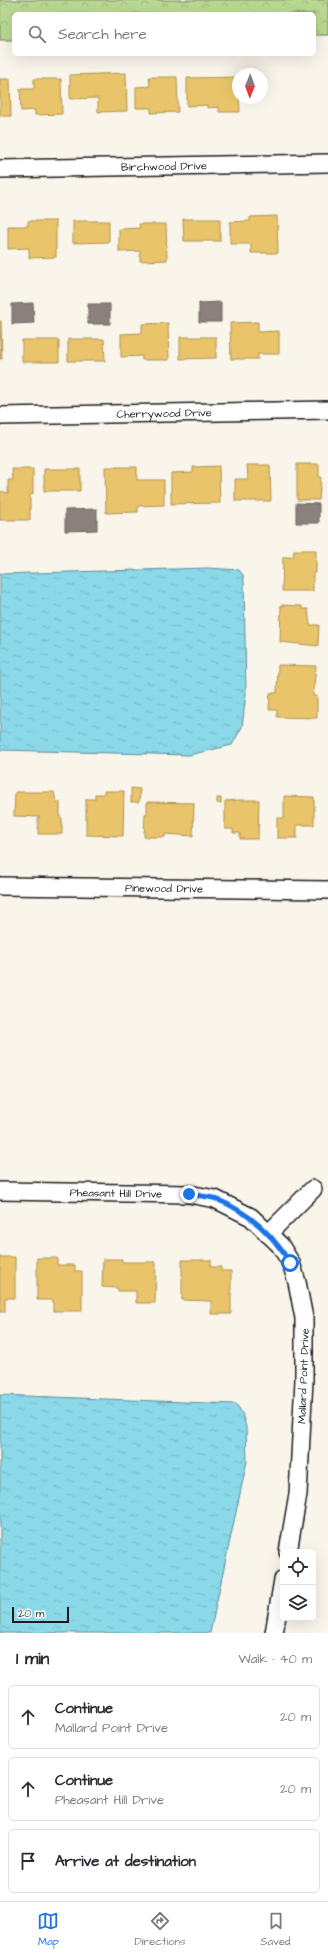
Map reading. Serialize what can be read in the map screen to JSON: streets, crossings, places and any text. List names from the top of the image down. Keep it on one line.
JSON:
{"streets":{"street":["Birchwood Drive","Cherrywood Drive","Pinewood Drive","Pheasant Hill Drive","Mallard Point Drive"]},"crossings":[["Pheasant Hill Drive","Mallard Point Drive"]],"scale_bar":"20 m","north":"bottom","page":{"search":"Search here","scale":"20 m","heading":["1 min","Walk · 40 m"],"list":[["Continue","Mallard Point Drive","20 m"],["Continue","Pheasant Hill Drive","20 m"],"Arrive at destination"],"nav":["Map","Directions","Saved"]}}
